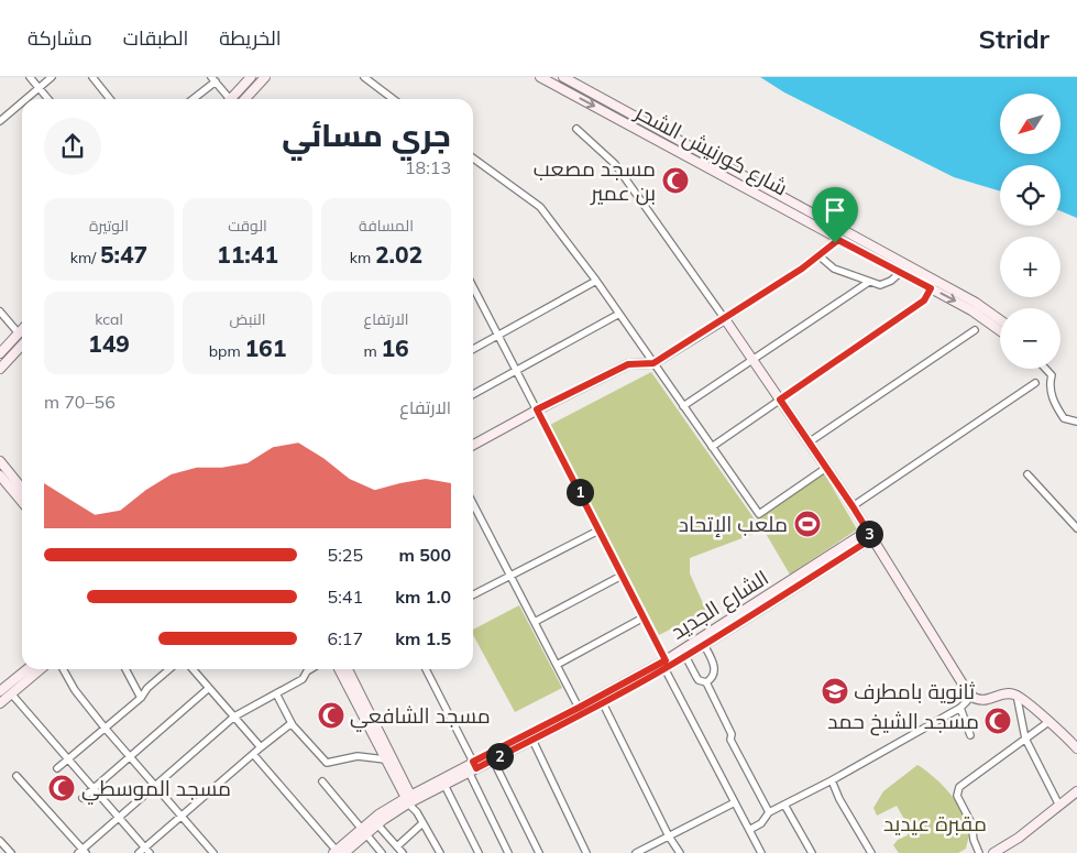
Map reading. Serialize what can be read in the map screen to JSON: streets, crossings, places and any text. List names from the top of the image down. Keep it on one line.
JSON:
{"streets":{"street":["شارع كورنيش الشحر","الشارع الجديد"]},"parks":["مقبرة عيديد"],"places":{"mosque":["مسجد مصعب بن عمير","مسجد الشافعي","مسجد الشيخ حمد","مسجد الموسطي"],"sports":["ملعب الإتحاد"],"school or university":["ثانوية بامطرف"]},"north":"bottom left","page":{"header":"Stridr","nav":["الخريطة","الطبقات","مشاركة"],"map_buttons":["+","−"],"heading":["جري مسائي","18:13"],"stats":[["المسافة","2.02 km"],["الوقت","11:41"],["الوتيرة","5:47 /km"],["الارتفاع","16 m"],["النبض","161 bpm"],["kcal","149"]],"chart":["الارتفاع","56–70 m"],"pins":["1","3","2"],"list":[{"name":"500 m","note":"5:25"},{"name":"1.0 km","note":"5:41"},{"name":"1.5 km","note":"6:17"}]}}
